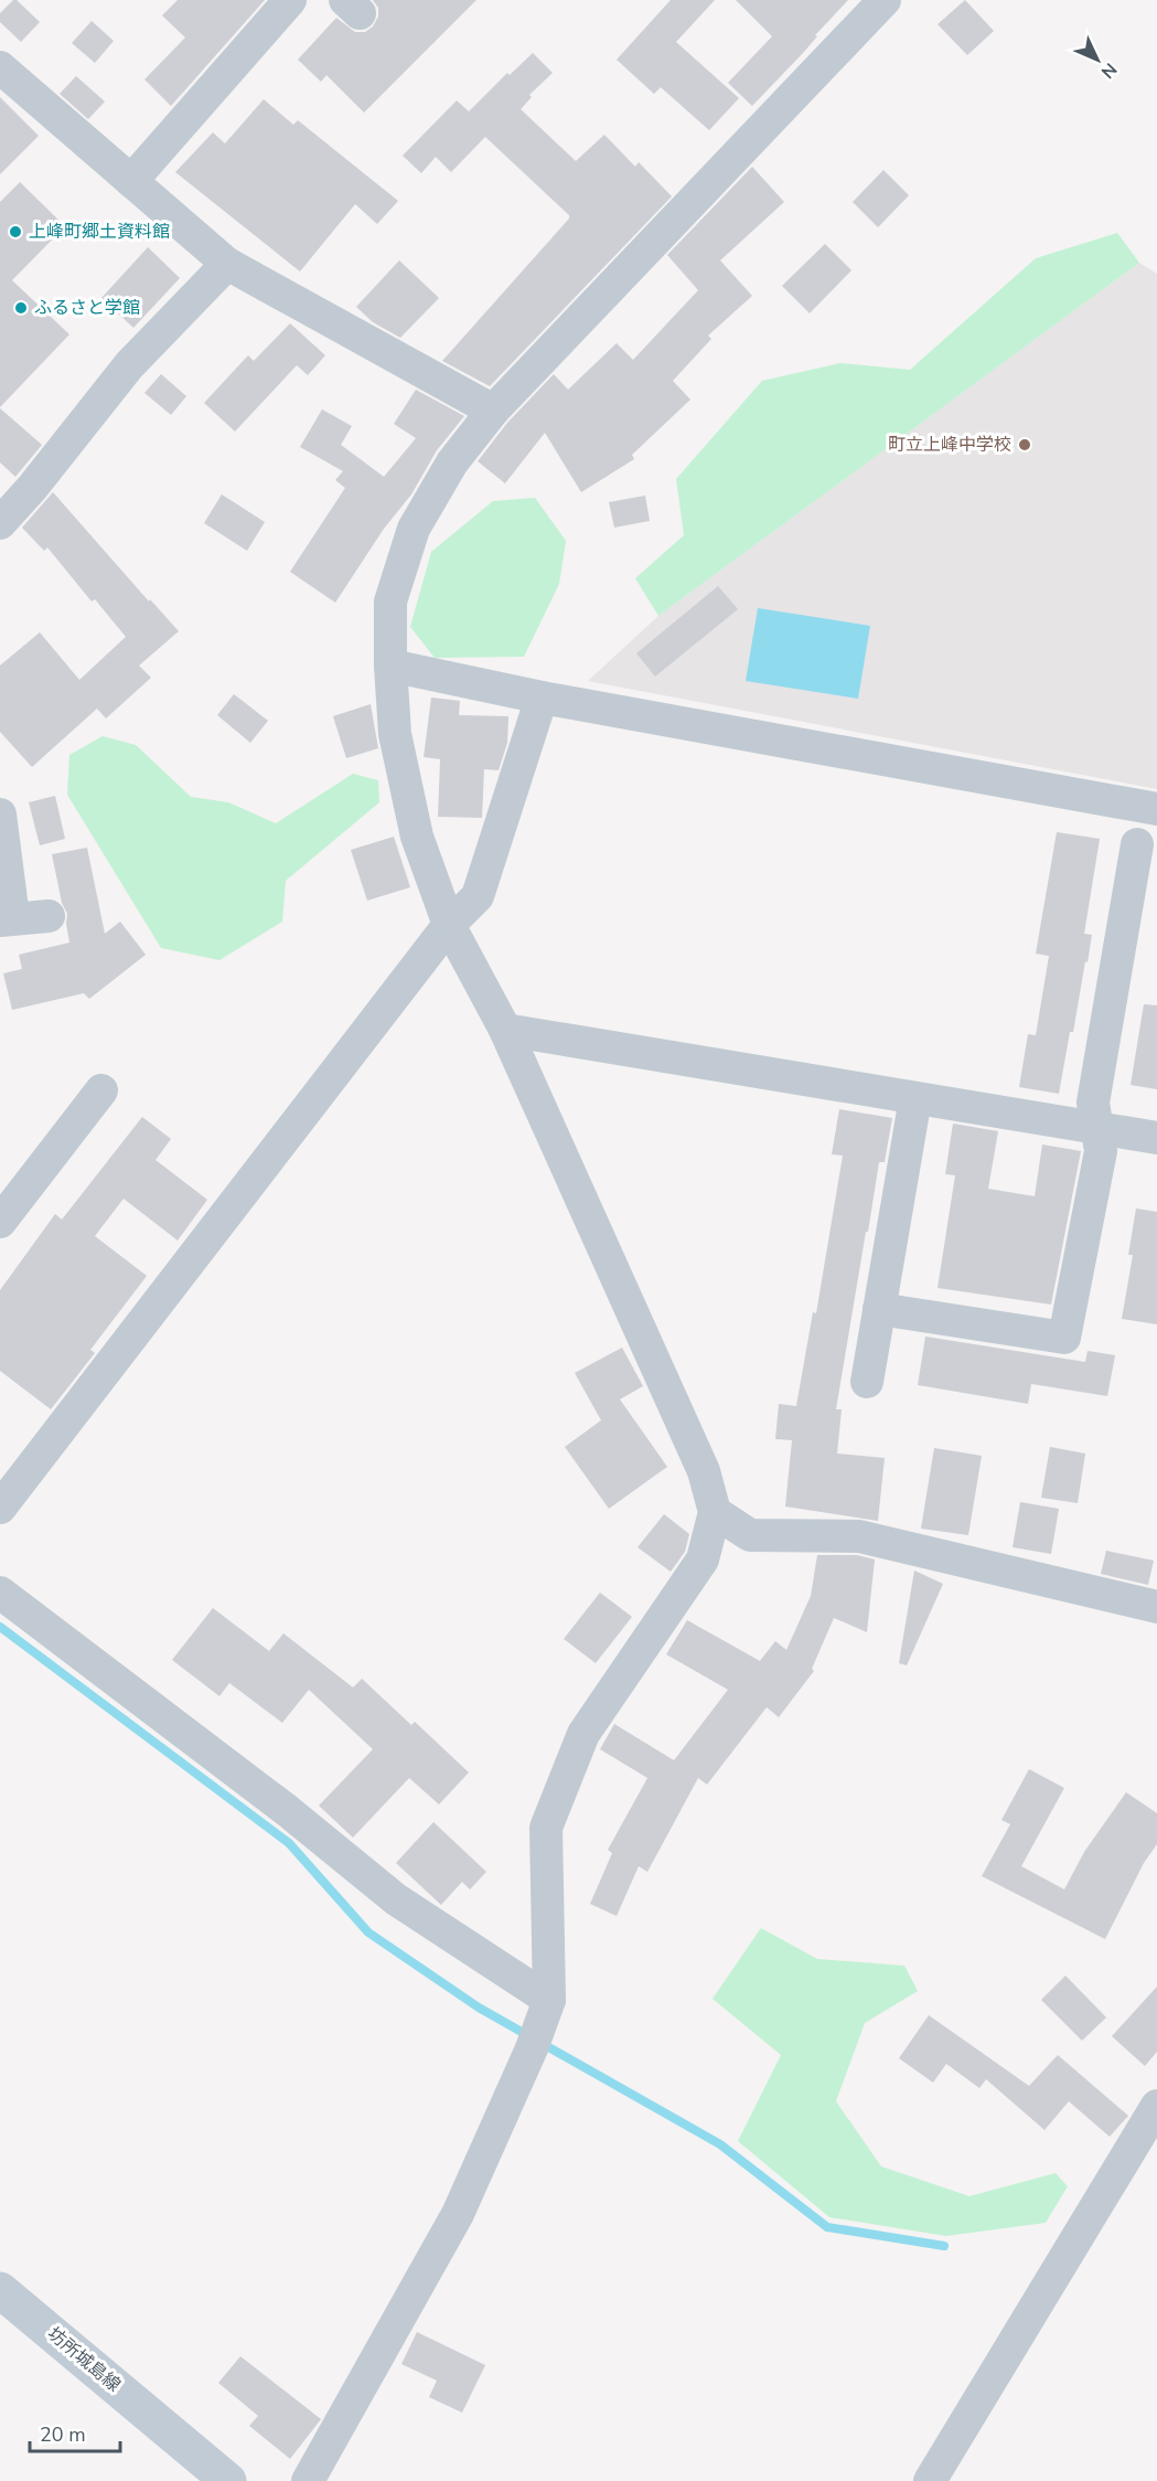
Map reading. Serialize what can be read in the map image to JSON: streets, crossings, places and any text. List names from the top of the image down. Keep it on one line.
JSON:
{"streets":{"main road":["坊所城島線"]},"places":["上峰町郷土資料館","ふるさと学館","町立上峰中学校"],"scale_bar":"20 m","north":"bottom right"}
